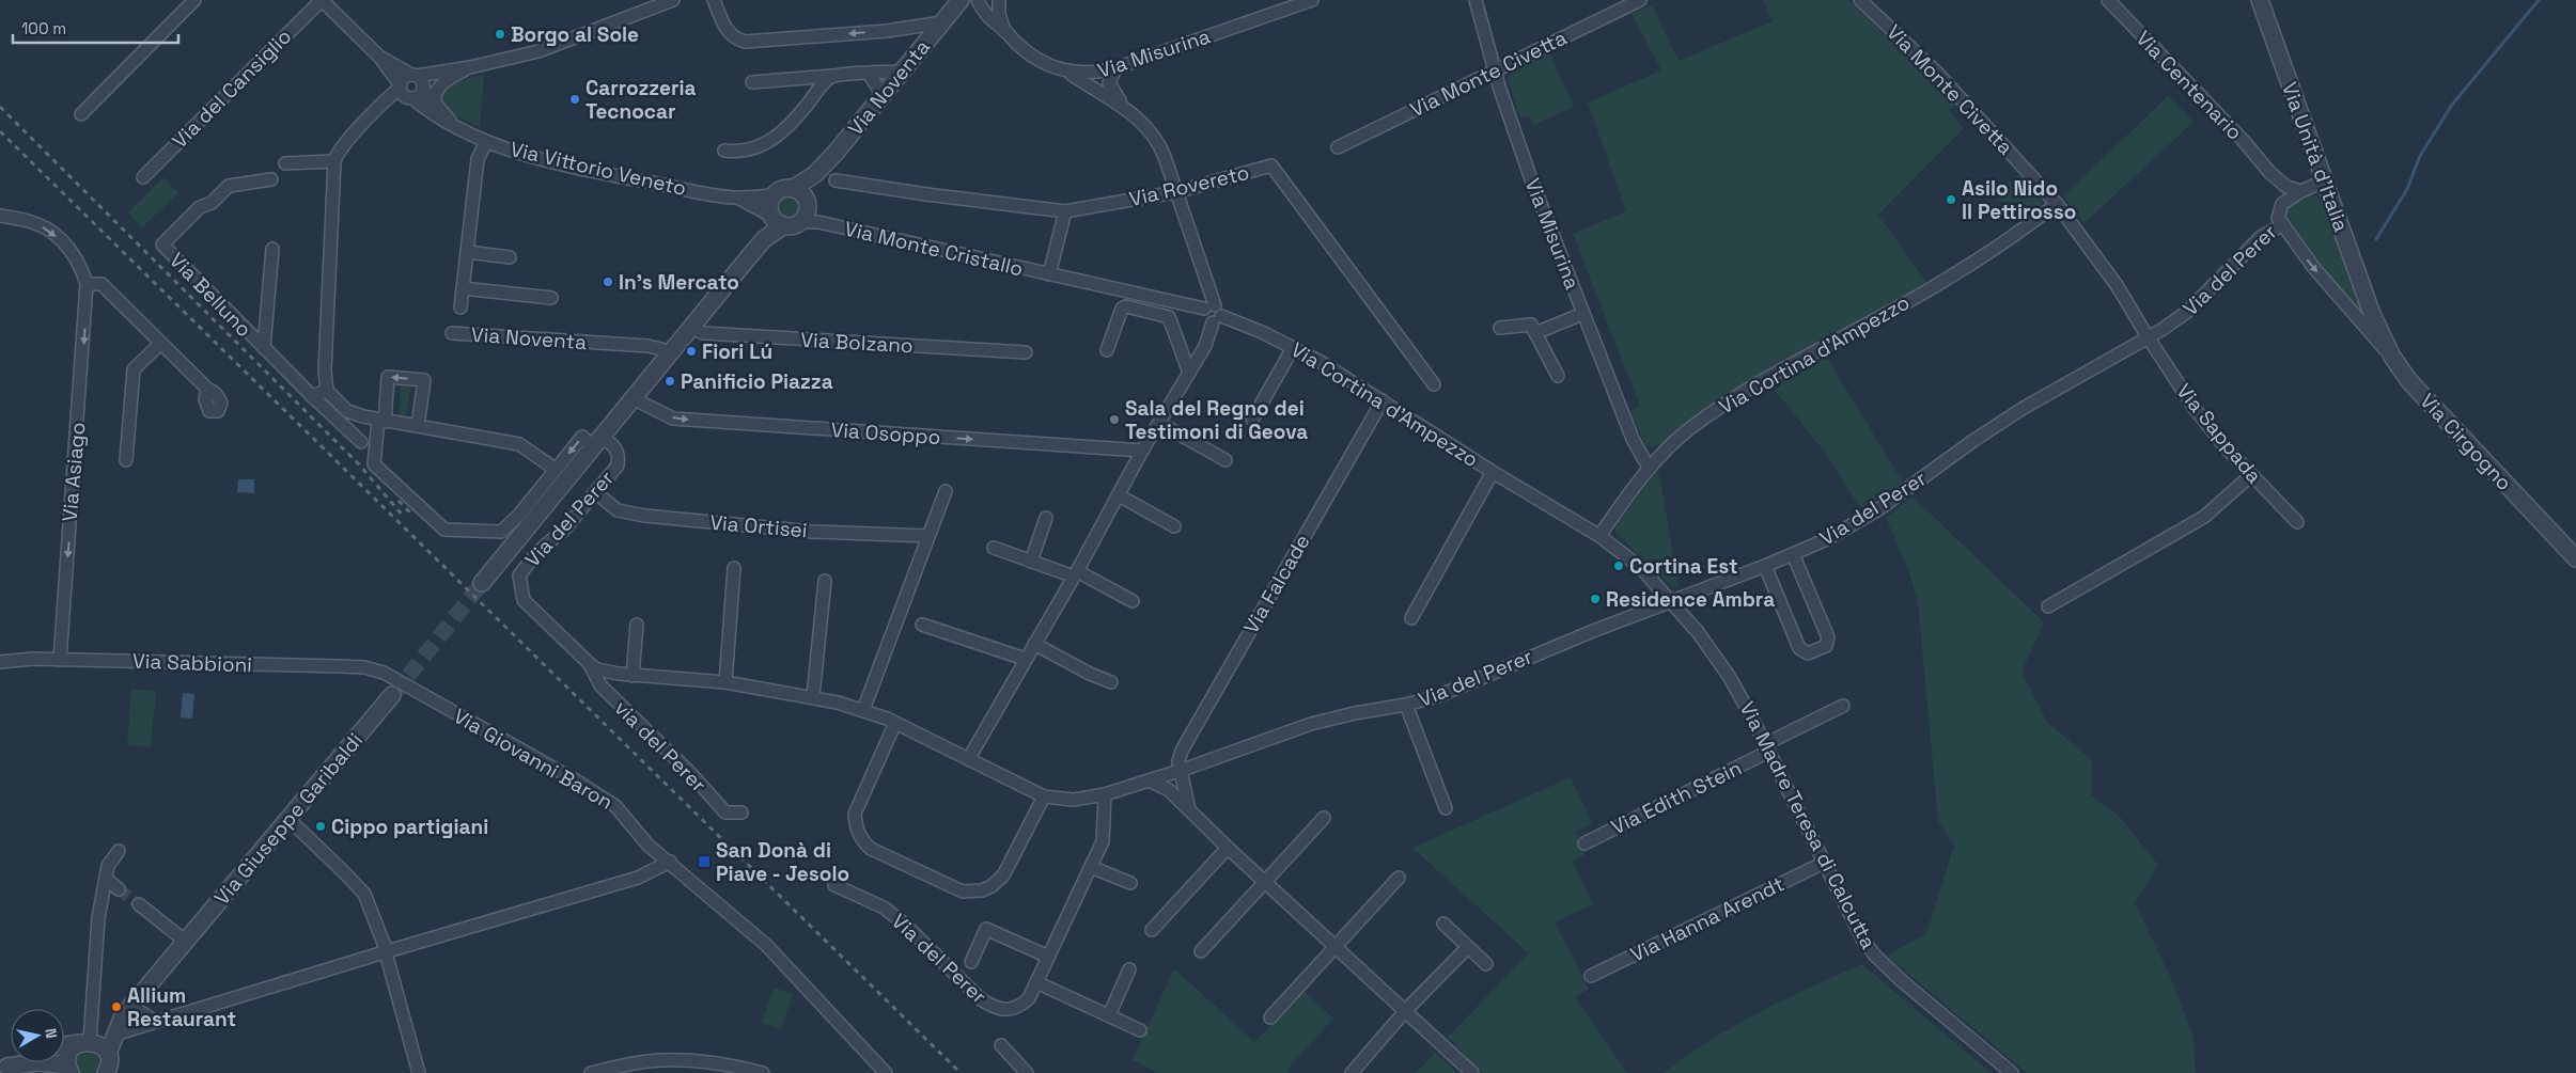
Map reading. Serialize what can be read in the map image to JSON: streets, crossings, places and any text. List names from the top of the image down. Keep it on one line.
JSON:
{"streets":{"street":["Via Misurina","Via Monte Civetta","Via Centenario","Via Noventa","Via del Cansiglio","Via Unità d'Italia","Via Vittorio Veneto","Via Rovereto","Via Monte Cristallo","Via del Perer","Via Belluno","Via Bolzano","Via Cortina d'Ampezzo","Via Osoppo","Via Sappada","Via Cirgogno","Via Asiago","Via Ortisei","Via Falcade","Via Sabbioni","via del Perer","Via Giovanni Baron","Via Edith Stein","Via Giuseppe Garibaldi","Via Madre Teresa di Calcutta","Via Hanna Arendt"]},"crossings":[["Via Misurina","Via Monte Civetta"],["Via Misurina","Via Cortina d'Ampezzo"],["Via Monte Civetta","Via del Perer"],["Via Monte Civetta","Via Cortina d'Ampezzo"],["Via Monte Civetta","Via Sappada"],["Via Noventa","Via Vittorio Veneto"],["Via Noventa","Via Monte Cristallo"],["Via del Cansiglio","Via Vittorio Veneto"],["Via Unità d'Italia","Via Cirgogno"],["Via Vittorio Veneto","Via Monte Cristallo"],["Via Rovereto","Via Monte Cristallo"],["Via Monte Cristallo","Via Cortina d'Ampezzo"],["Via del Perer","Via Cortina d'Ampezzo"],["Via del Perer","Via Sappada"],["Via del Perer","Via Ortisei"],["Via del Perer","Via Falcade"],["Via del Perer","via del Perer"],["Via del Perer","Via Madre Teresa di Calcutta"],["Via Cortina d'Ampezzo","Via Falcade"],["Via Cortina d'Ampezzo","Via Madre Teresa di Calcutta"],["Via Asiago","Via Sabbioni"],["Via Sabbioni","Via Giovanni Baron"],["Via Edith Stein","Via Madre Teresa di Calcutta"],["Via Madre Teresa di Calcutta","Via Hanna Arendt"]],"one_way":["Via Osoppo","Via Asiago"],"places":{"other":["Borgo al Sole","Carrozzeria Tecnocar","Asilo Nido Il Pettirosso","In's Mercato","Fiori Lú","Panificio Piazza","Sala del Regno dei Testimoni di Geova","Cortina Est","Residence Ambra","Cippo partigiani","Allium Restaurant"],"transit":["San Donà di Piave - Jesolo"]},"scale_bar":"100 m","north":"right"}
